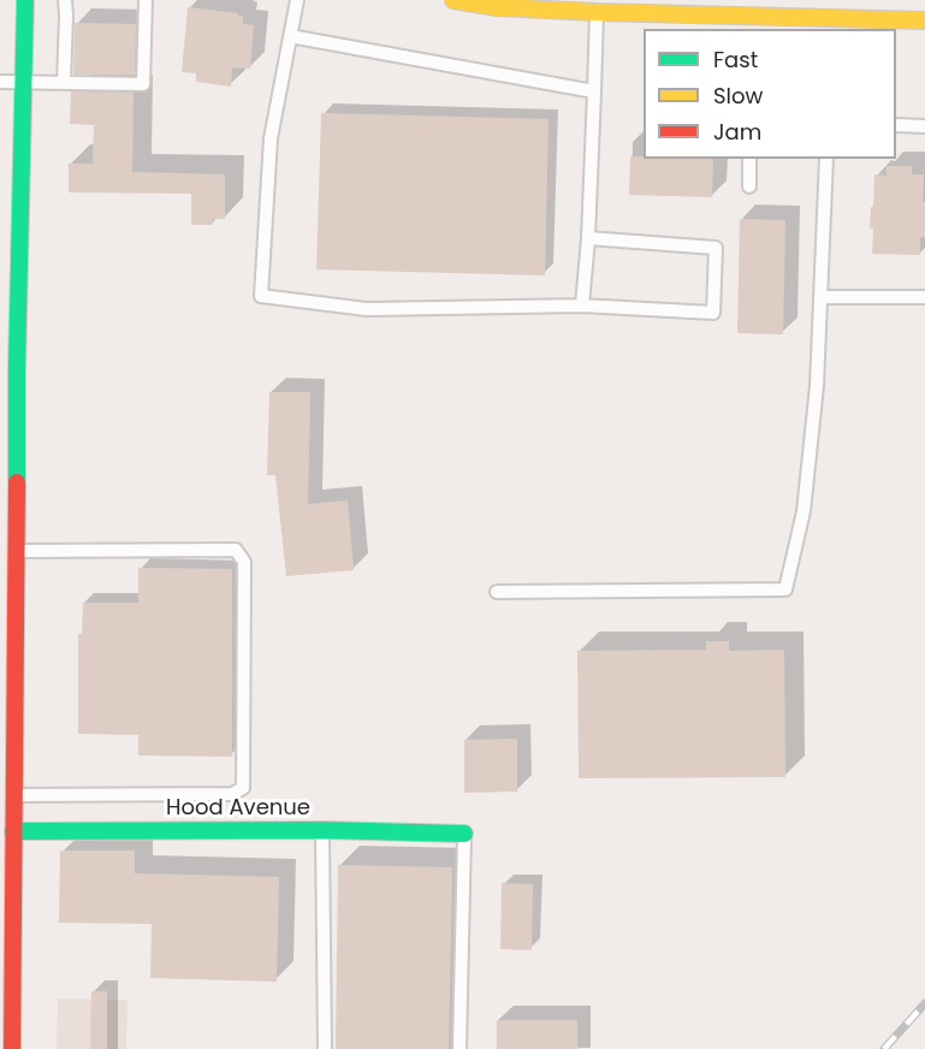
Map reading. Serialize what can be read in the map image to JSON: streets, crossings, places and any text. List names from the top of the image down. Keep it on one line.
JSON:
{"streets":{"street":["Hood Avenue"]},"legend":["Fast","Slow","Jam"]}
